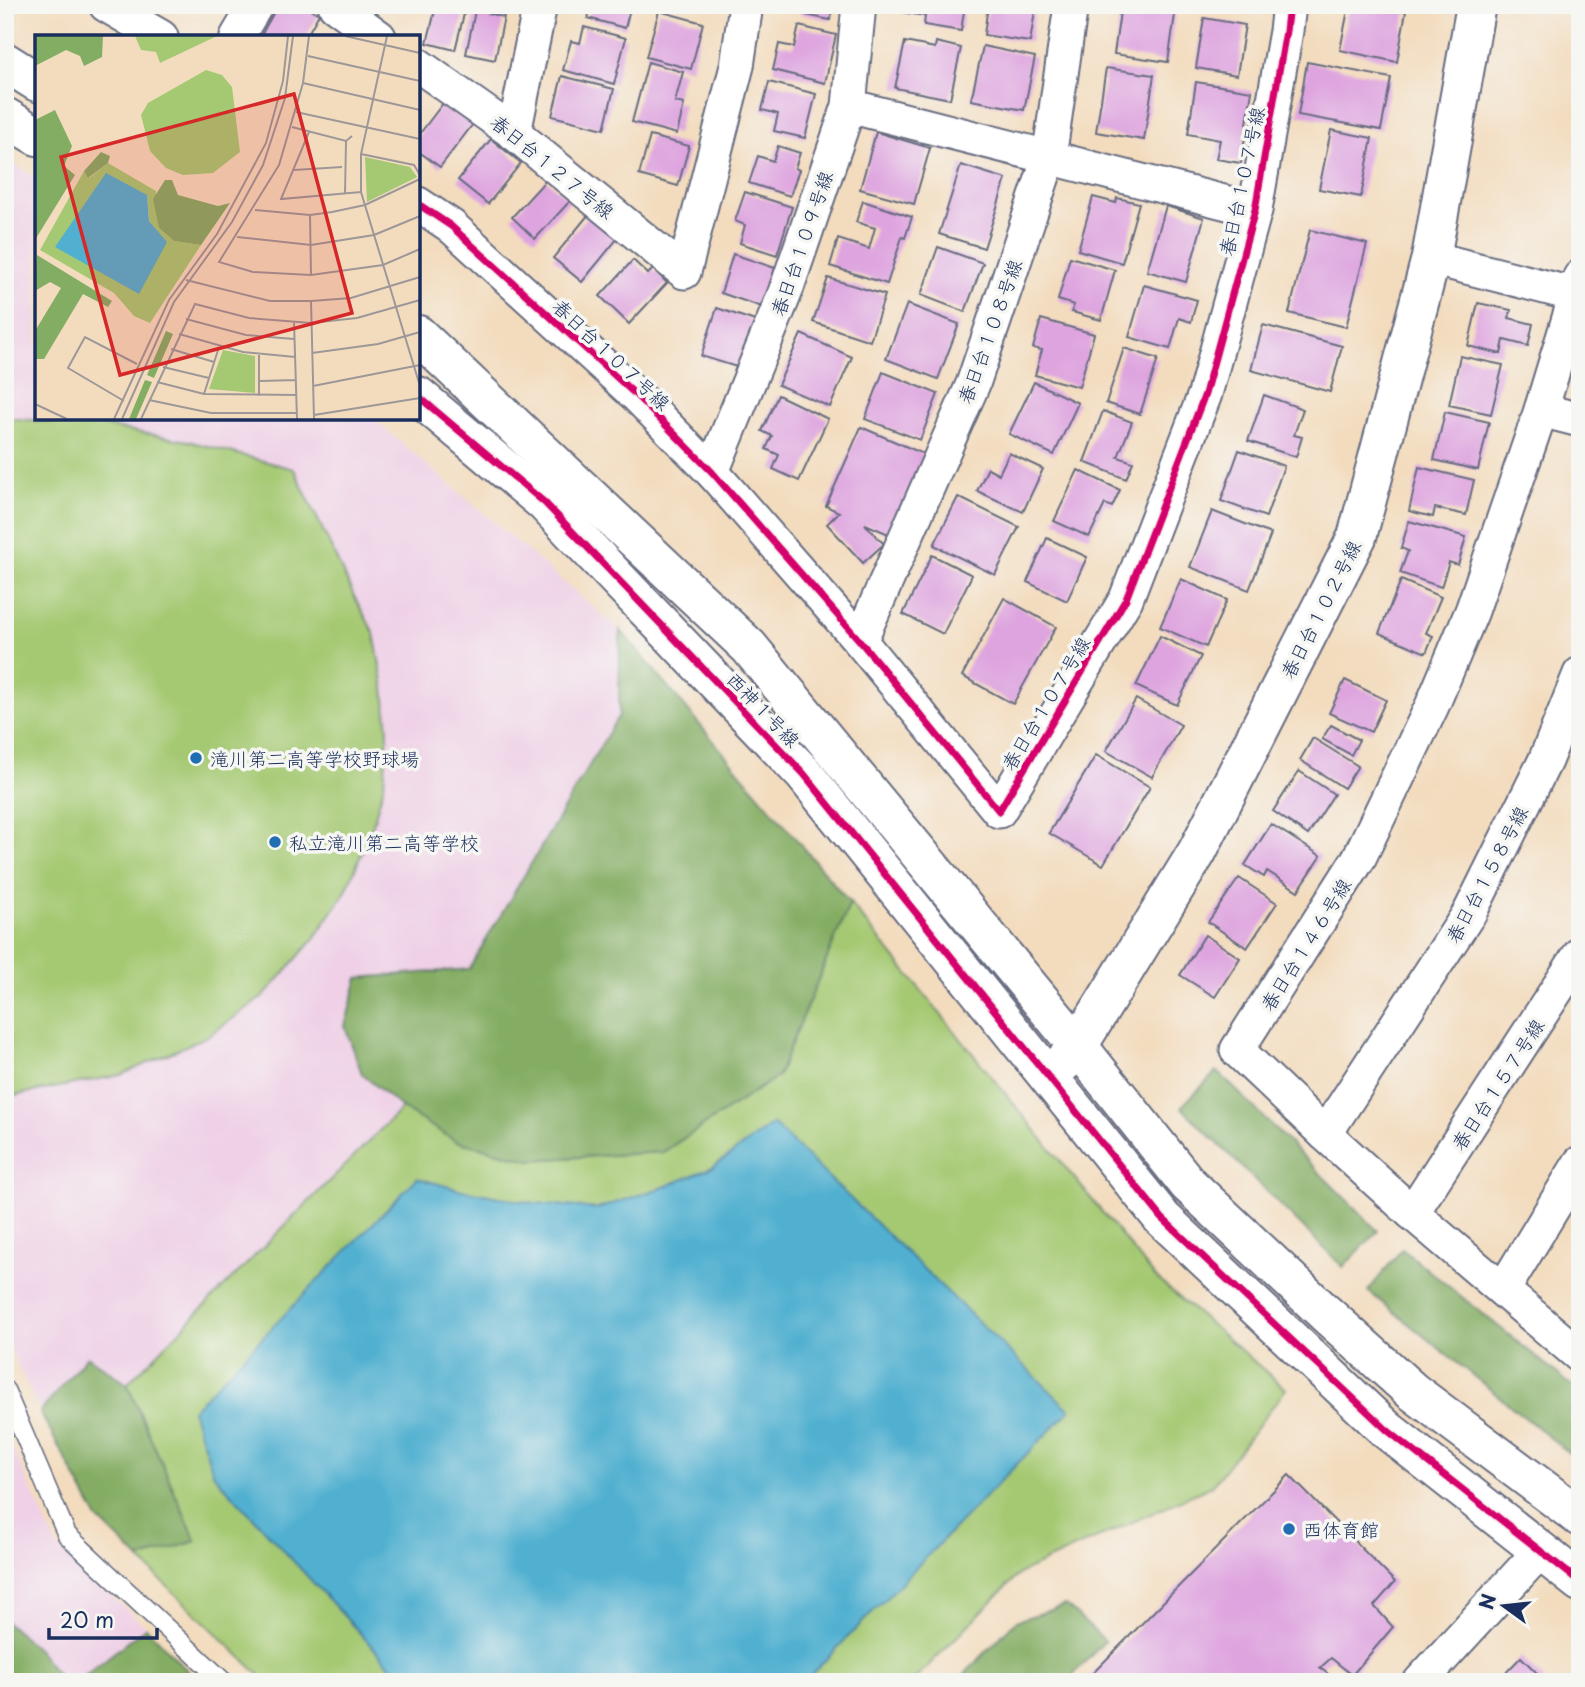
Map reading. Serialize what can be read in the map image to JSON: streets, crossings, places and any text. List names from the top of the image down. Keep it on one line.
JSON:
{"streets":{"street":["春日台１２７号線","春日台１０７号線","春日台１０９号線","春日台１０８号線","春日台１０２号線","西神１号線","春日台１５８号線","春日台１４６号線","春日台１５７号線"]},"crossings":[["春日台１０７号線","春日台１０９号線"],["春日台１０７号線","春日台１０８号線"],["春日台１０２号線","西神１号線"],["春日台１５８号線","春日台１４６号線"],["春日台１４６号線","春日台１５７号線"]],"places":["滝川第二高等学校野球場","私立滝川第二高等学校","西体育館"],"scale_bar":"20 m","north":"left"}
